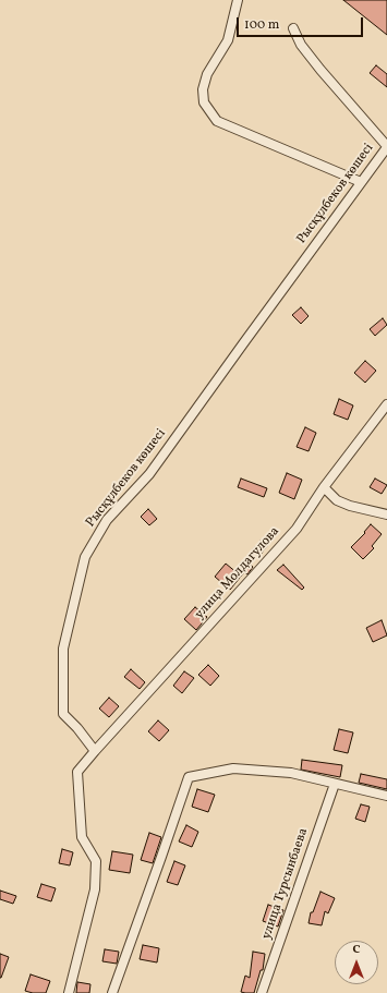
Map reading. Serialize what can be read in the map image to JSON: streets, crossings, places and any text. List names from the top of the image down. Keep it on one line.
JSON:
{"streets":{"street":["Рысқұлбеков көшесі","улица Молдагулова","улица Турсынбаева"]},"crossings":[["Рысқұлбеков көшесі","улица Молдагулова"]],"scale_bar":"100 m","north":"top"}
